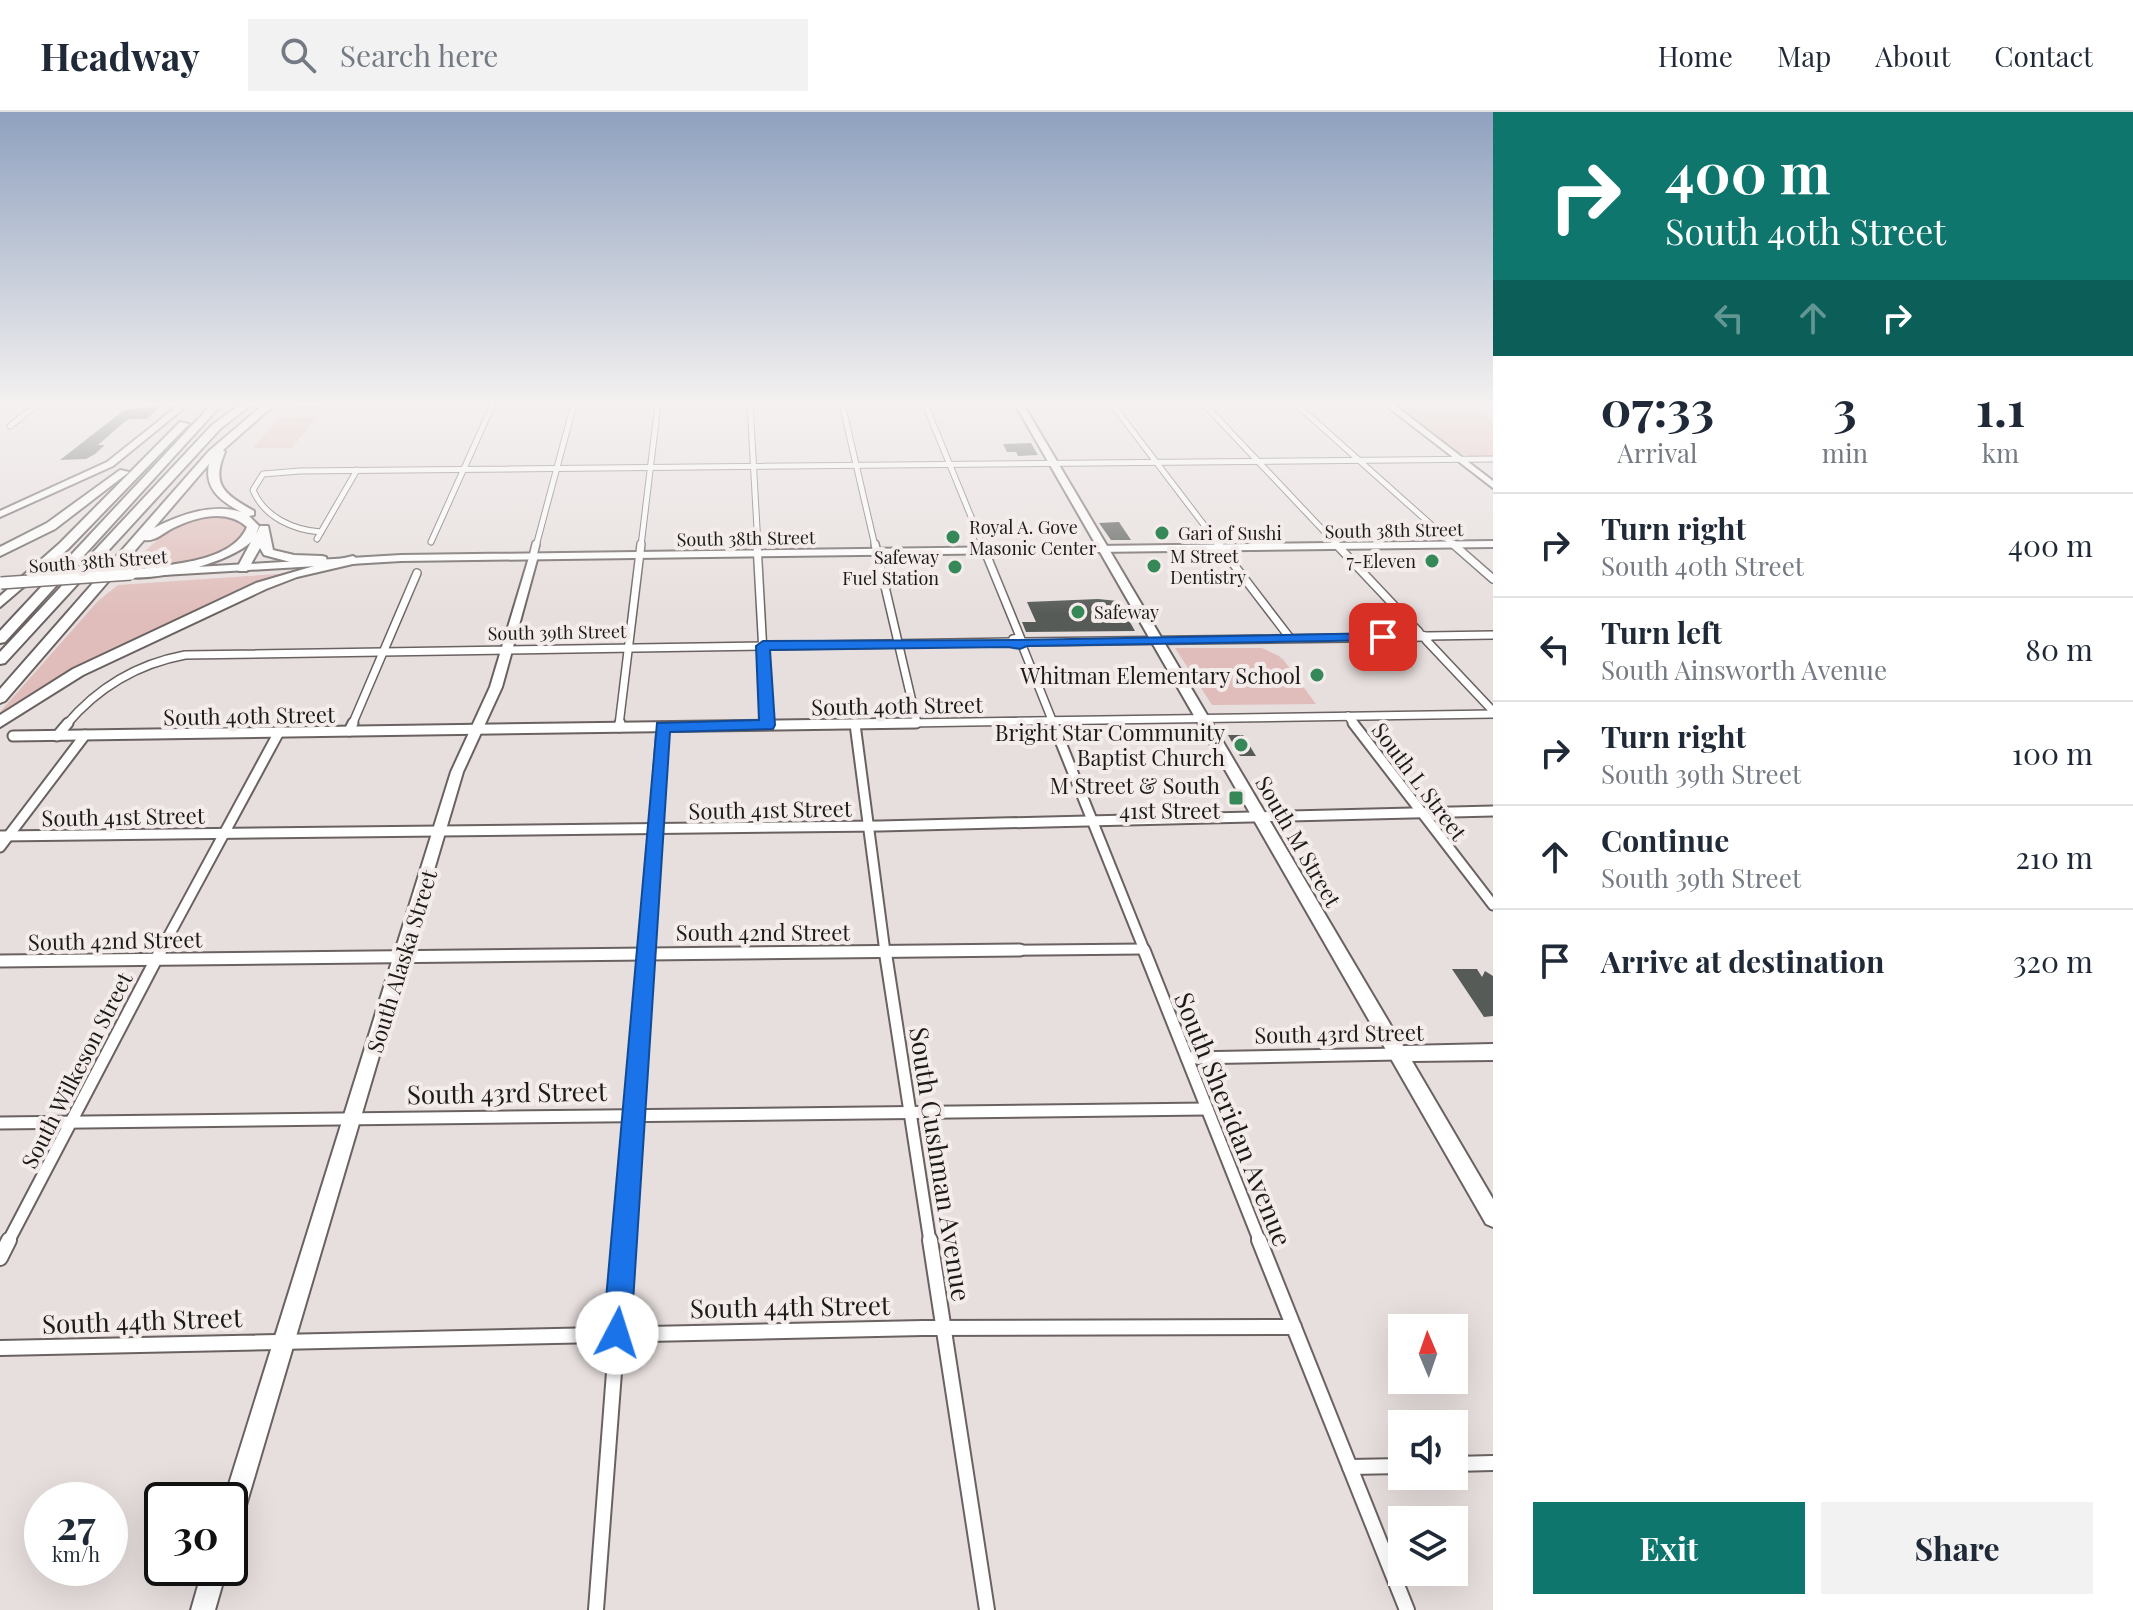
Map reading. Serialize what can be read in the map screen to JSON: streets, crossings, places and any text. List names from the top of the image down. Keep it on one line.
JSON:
{"streets":{"street":["South 38th Street","South 39th Street","South 40th Street","South L Street","South 41st Street","South M Street","South 42nd Street","South Alaska Street","South 43rd Street","South Wilkeson Street","South Sheridan Avenue","South Cushman Avenue","South 44th Street"]},"crossings":[["South 38th Street","South M Street"],["South 38th Street","South Alaska Street"],["South 38th Street","South Sheridan Avenue"],["South 39th Street","South 40th Street"],["South 39th Street","South M Street"],["South 39th Street","South Alaska Street"],["South 39th Street","South Sheridan Avenue"],["South 40th Street","South L Street"],["South 40th Street","South M Street"],["South 40th Street","South Alaska Street"],["South 40th Street","South Wilkeson Street"],["South 40th Street","South Sheridan Avenue"],["South 40th Street","South Cushman Avenue"],["South L Street","South 41st Street"],["South 41st Street","South M Street"],["South 41st Street","South Alaska Street"],["South 41st Street","South Wilkeson Street"],["South 41st Street","South Sheridan Avenue"],["South 41st Street","South Cushman Avenue"],["South M Street","South 43rd Street"],["South 42nd Street","South Alaska Street"],["South 42nd Street","South Wilkeson Street"],["South 42nd Street","South Sheridan Avenue"],["South 42nd Street","South Cushman Avenue"],["South Alaska Street","South 43rd Street"],["South Alaska Street","South 44th Street"],["South 43rd Street","South Wilkeson Street"],["South 43rd Street","South Sheridan Avenue"],["South 43rd Street","South Cushman Avenue"],["South Sheridan Avenue","South 44th Street"],["South Cushman Avenue","South 44th Street"]],"places":{"other":["Gari of Sushi","Royal A. Gove Masonic Center","7-Eleven","M Street Dentistry","Safeway Fuel Station","Safeway","Whitman Elementary School","Bright Star Community Baptist Church"],"transit":["M Street & South 41st Street"]},"north":"top","page":{"header":"Headway","search":"Search here","nav":["Home","Map","About","Contact"],"turn":["400 m","South 40th Street"],"eta":["07:33","Arrival","3","min","1.1","km"],"list":[{"name":"Turn right","note":"South 40th Street","value":"400 m"},{"name":"Turn left","note":"South Ainsworth Avenue","value":"80 m"},{"name":"Turn right","note":"South 39th Street","value":"100 m"},{"name":"Continue","note":"South 39th Street","value":"210 m"},{"name":"Arrive at destination","value":"320 m"}],"speed":"27 km/h","limit":"30","buttons":["Exit","Share"]}}
